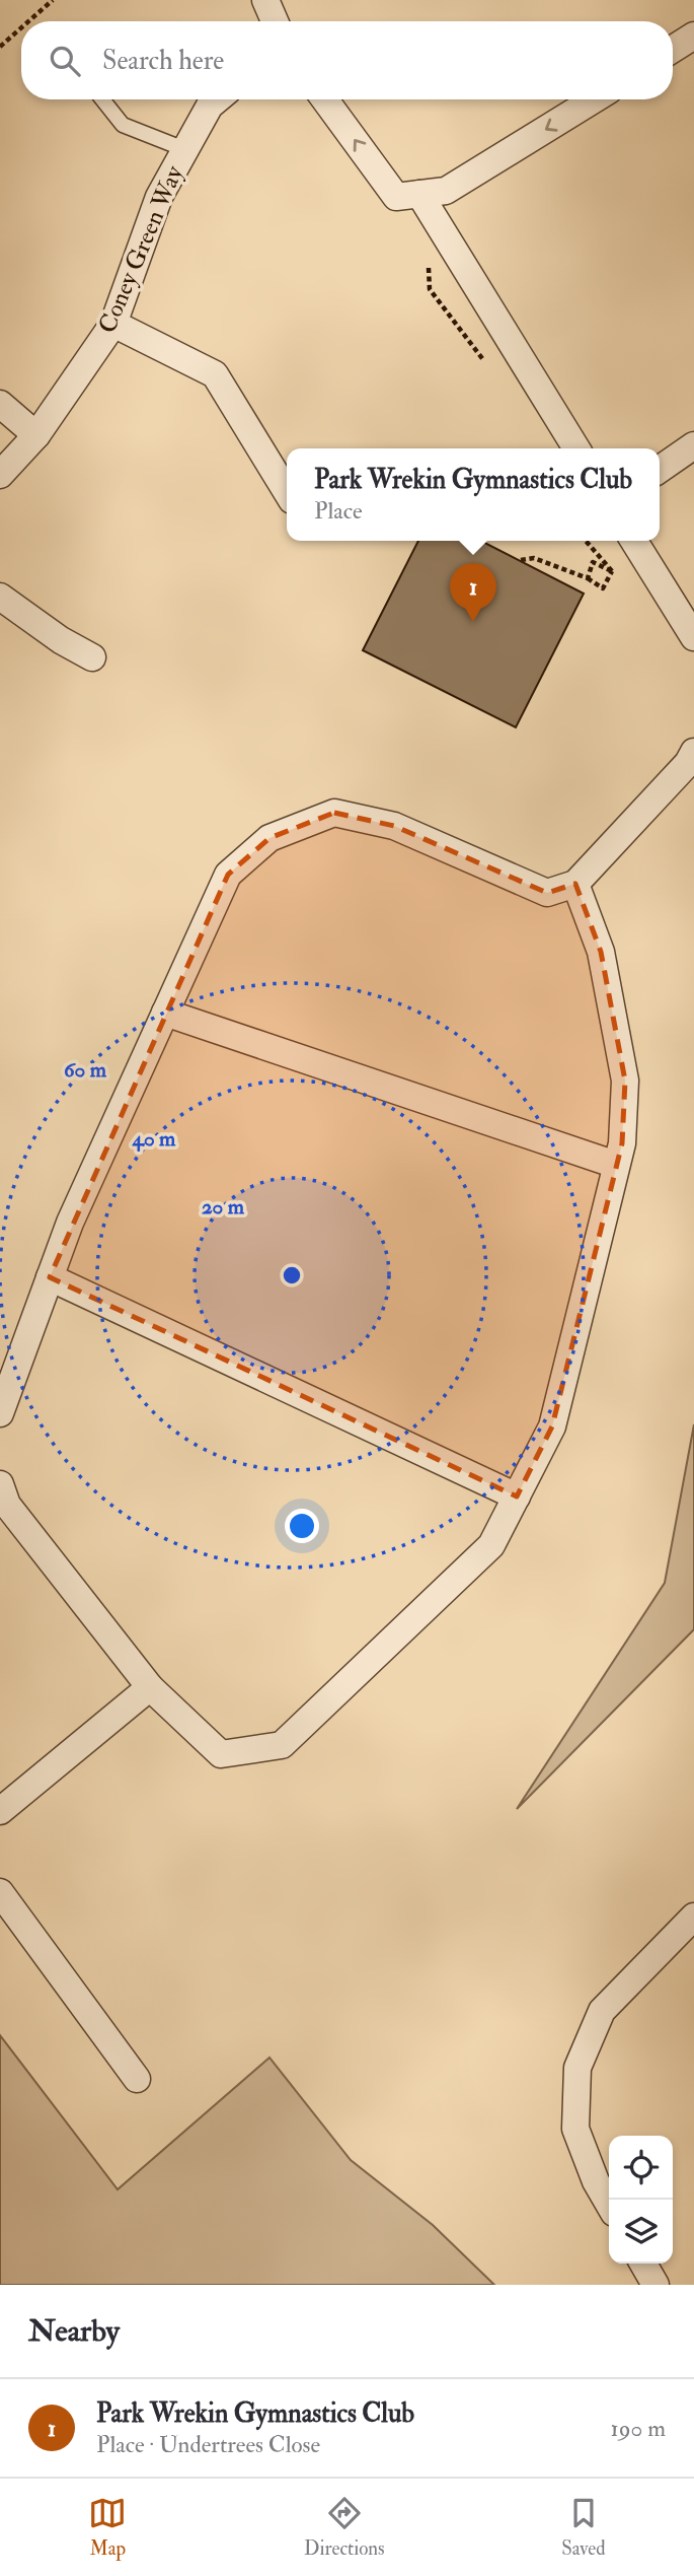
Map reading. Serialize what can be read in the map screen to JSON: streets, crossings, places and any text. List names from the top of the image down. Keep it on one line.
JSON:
{"streets":{"street":["Coney Green Way"]},"page":{"search":"Search here","popup":["Park Wrekin Gymnastics Club","Place"],"pins":"1","heading":"Nearby","list":[{"mark":"1","name":"Park Wrekin Gymnastics Club","note":"Place · Undertrees Close","value":"190 m"}],"nav":["Map","Directions","Saved"]},"rings":["60 m","40 m","20 m"]}
